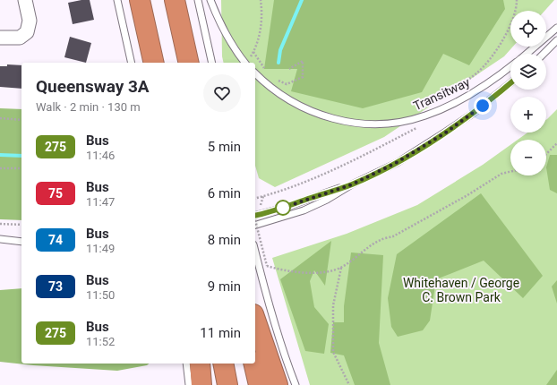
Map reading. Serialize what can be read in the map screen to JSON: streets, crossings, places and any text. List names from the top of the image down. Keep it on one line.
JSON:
{"streets":{"lane":["Transitway"]},"parks":["Whitehaven / George C. Brown Park"],"lines":["bus line 275"],"page":{"map_buttons":["+","−"],"heading":["Queensway 3A","Walk · 2 min · 130 m"],"list":[{"mark":"275","name":"Bus","note":"11:46","value":"5 min"},{"mark":"75","name":"Bus","note":"11:47","value":"6 min"},{"mark":"74","name":"Bus","note":"11:49","value":"8 min"},{"mark":"73","name":"Bus","note":"11:50","value":"9 min"},{"mark":"275","name":"Bus","note":"11:52","value":"11 min"}]}}
